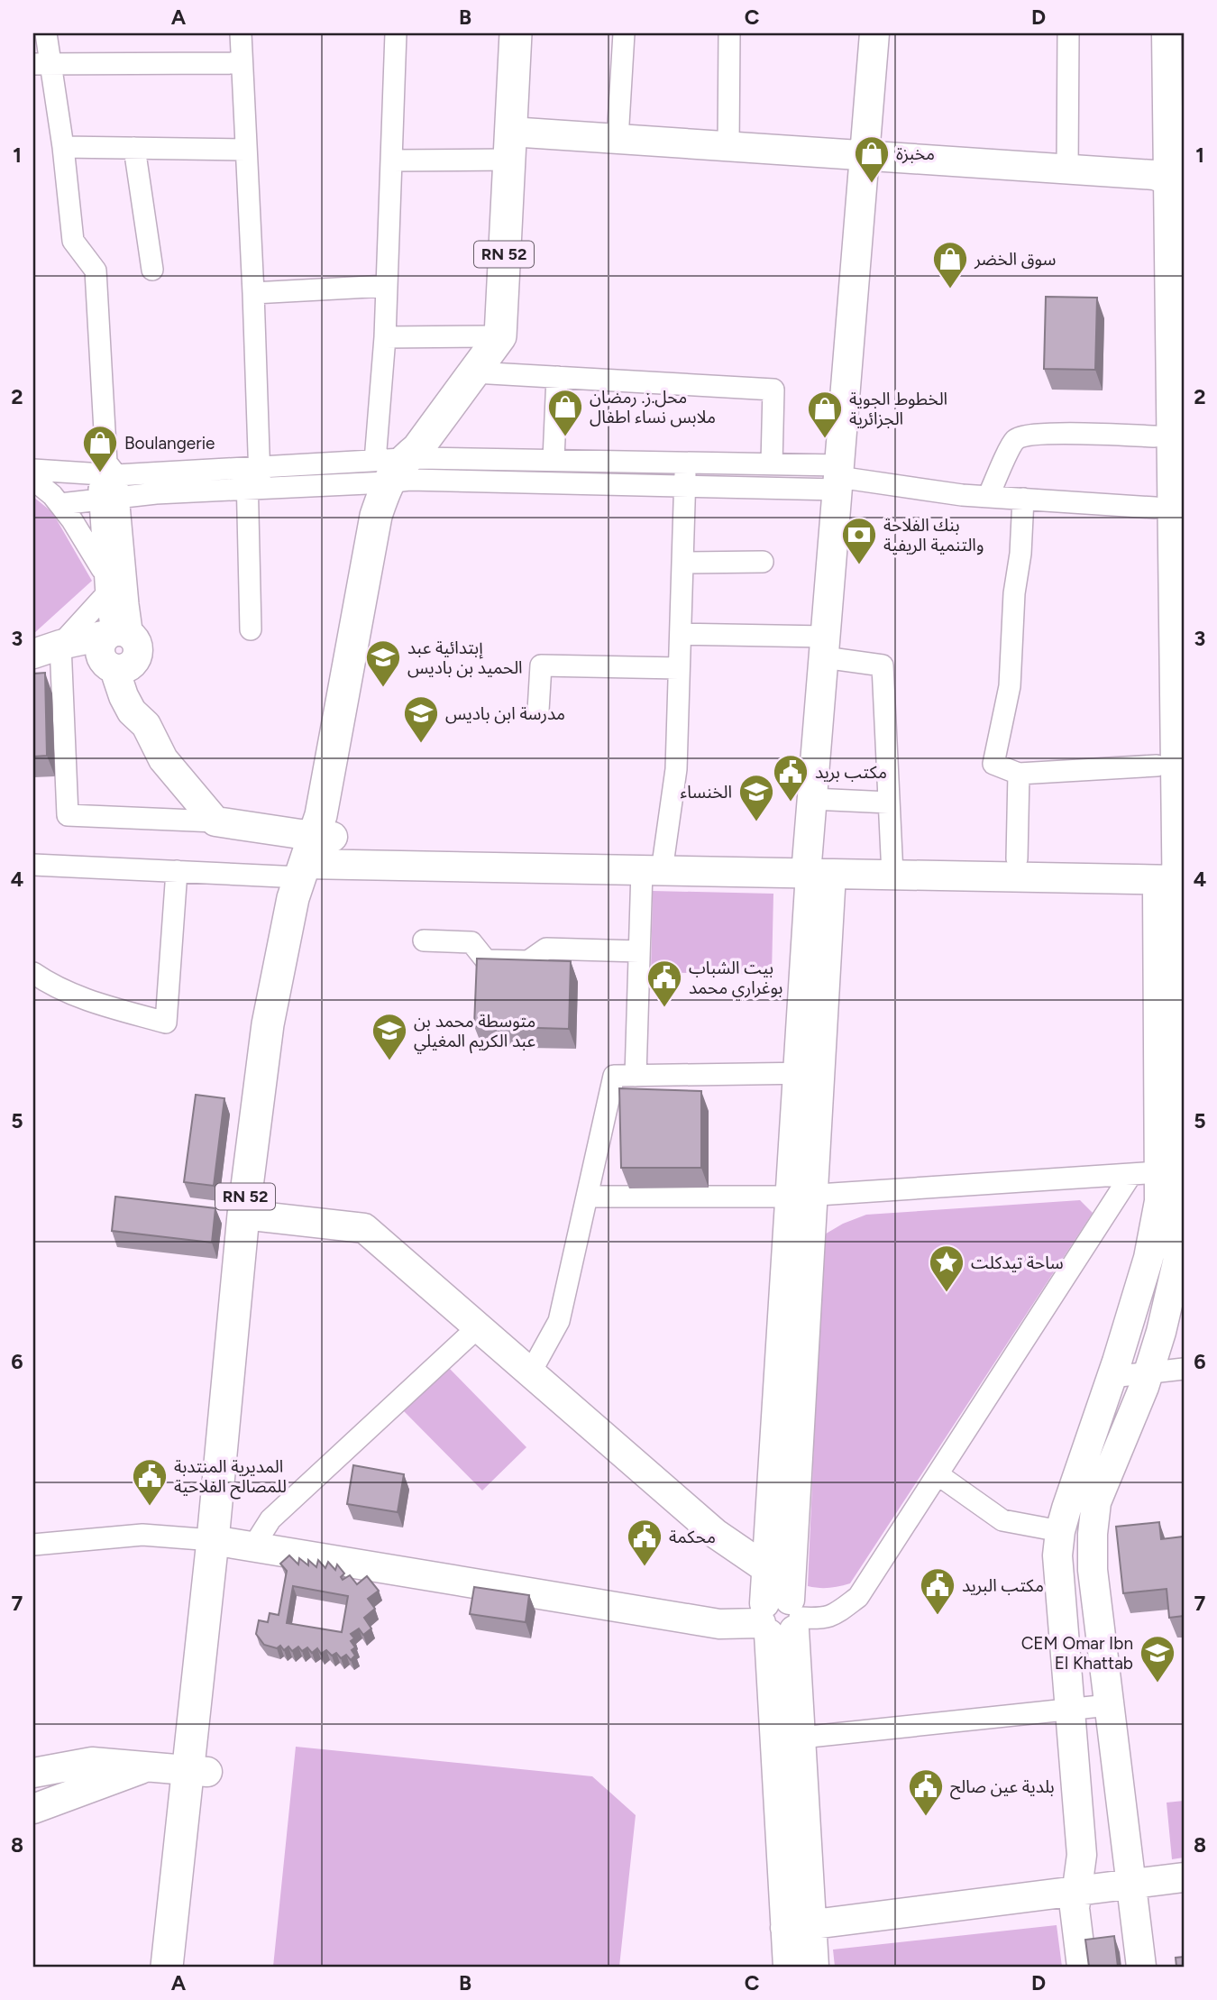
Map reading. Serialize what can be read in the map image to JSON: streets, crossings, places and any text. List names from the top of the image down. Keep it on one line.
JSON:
{"streets":{"main road":["RN 52"]},"places":{"shop":["مخبزة","سوق الخضر","محل.ز. رمضان ملابس نساء اطفال","الخطوط الجوية الجزائرية","Boulangerie"],"bank":["بنك الفلاحة والتنمية الريفية"],"school or university":["إبتدائية عبد الحميد بن باديس","مدرسة ابن باديس","الخنساء","متوسطة محمد بن عبد الكريم المغيلي","CEM Omar Ibn El Khattab"],"public building":["مكتب بريد","بيت الشباب بوغراري محمد","المديرية المنتدبة للمصالح الفلاحية","محكمة","مكتب البريد","بلدية عين صالح"],"place":["ساحة تيدكلت"]},"grid":{"columns":["A","B","C","D"],"rows":["1","2","3","4","5","6","7","8"]}}
